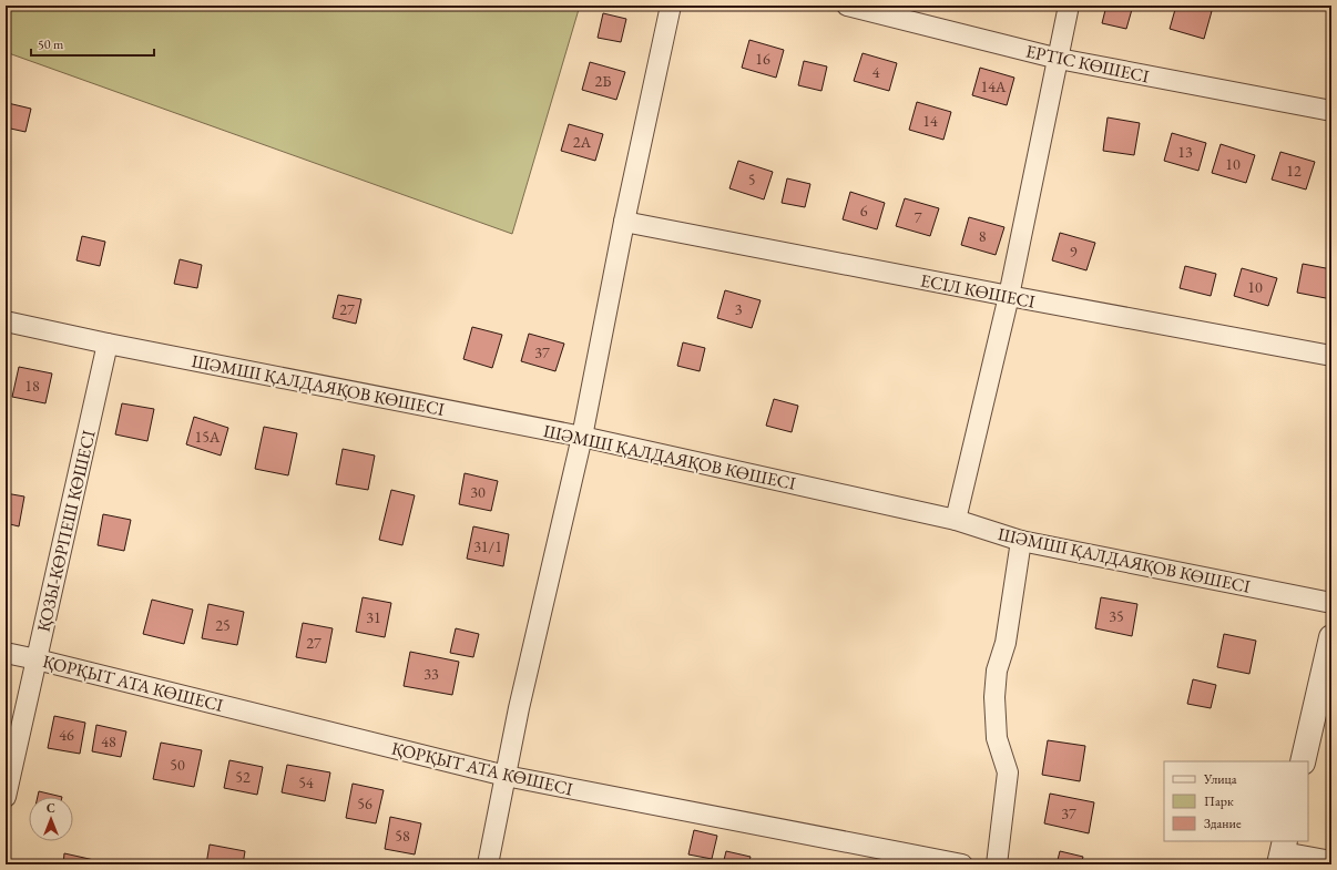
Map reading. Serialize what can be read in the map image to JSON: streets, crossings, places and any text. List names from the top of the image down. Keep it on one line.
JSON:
{"streets":{"street":["ЕРТІС КӨШЕСІ","ЕСІЛ КӨШЕСІ","ШӘМШІ ҚАЛДАЯҚОВ КӨШЕСІ","ҚОЗЫ-КӨРПЕШ КӨШЕСІ","ҚОРҚЫТ АТА КӨШЕСІ"]},"crossings":[["ШӘМШІ ҚАЛДАЯҚОВ КӨШЕСІ","ҚОЗЫ-КӨРПЕШ КӨШЕСІ"],["ҚОЗЫ-КӨРПЕШ КӨШЕСІ","ҚОРҚЫТ АТА КӨШЕСІ"]],"house_numbers":["16","4","2Б","14А","14","2А","13","10","12","5","6","7","8","9","10","27","3","37","18","15А","30","31/1","35","31","25","27","33","46","48","50","52","54","56","37","58"],"legend":["Улица","Парк","Здание"],"scale_bar":"50 m","north":"top"}
